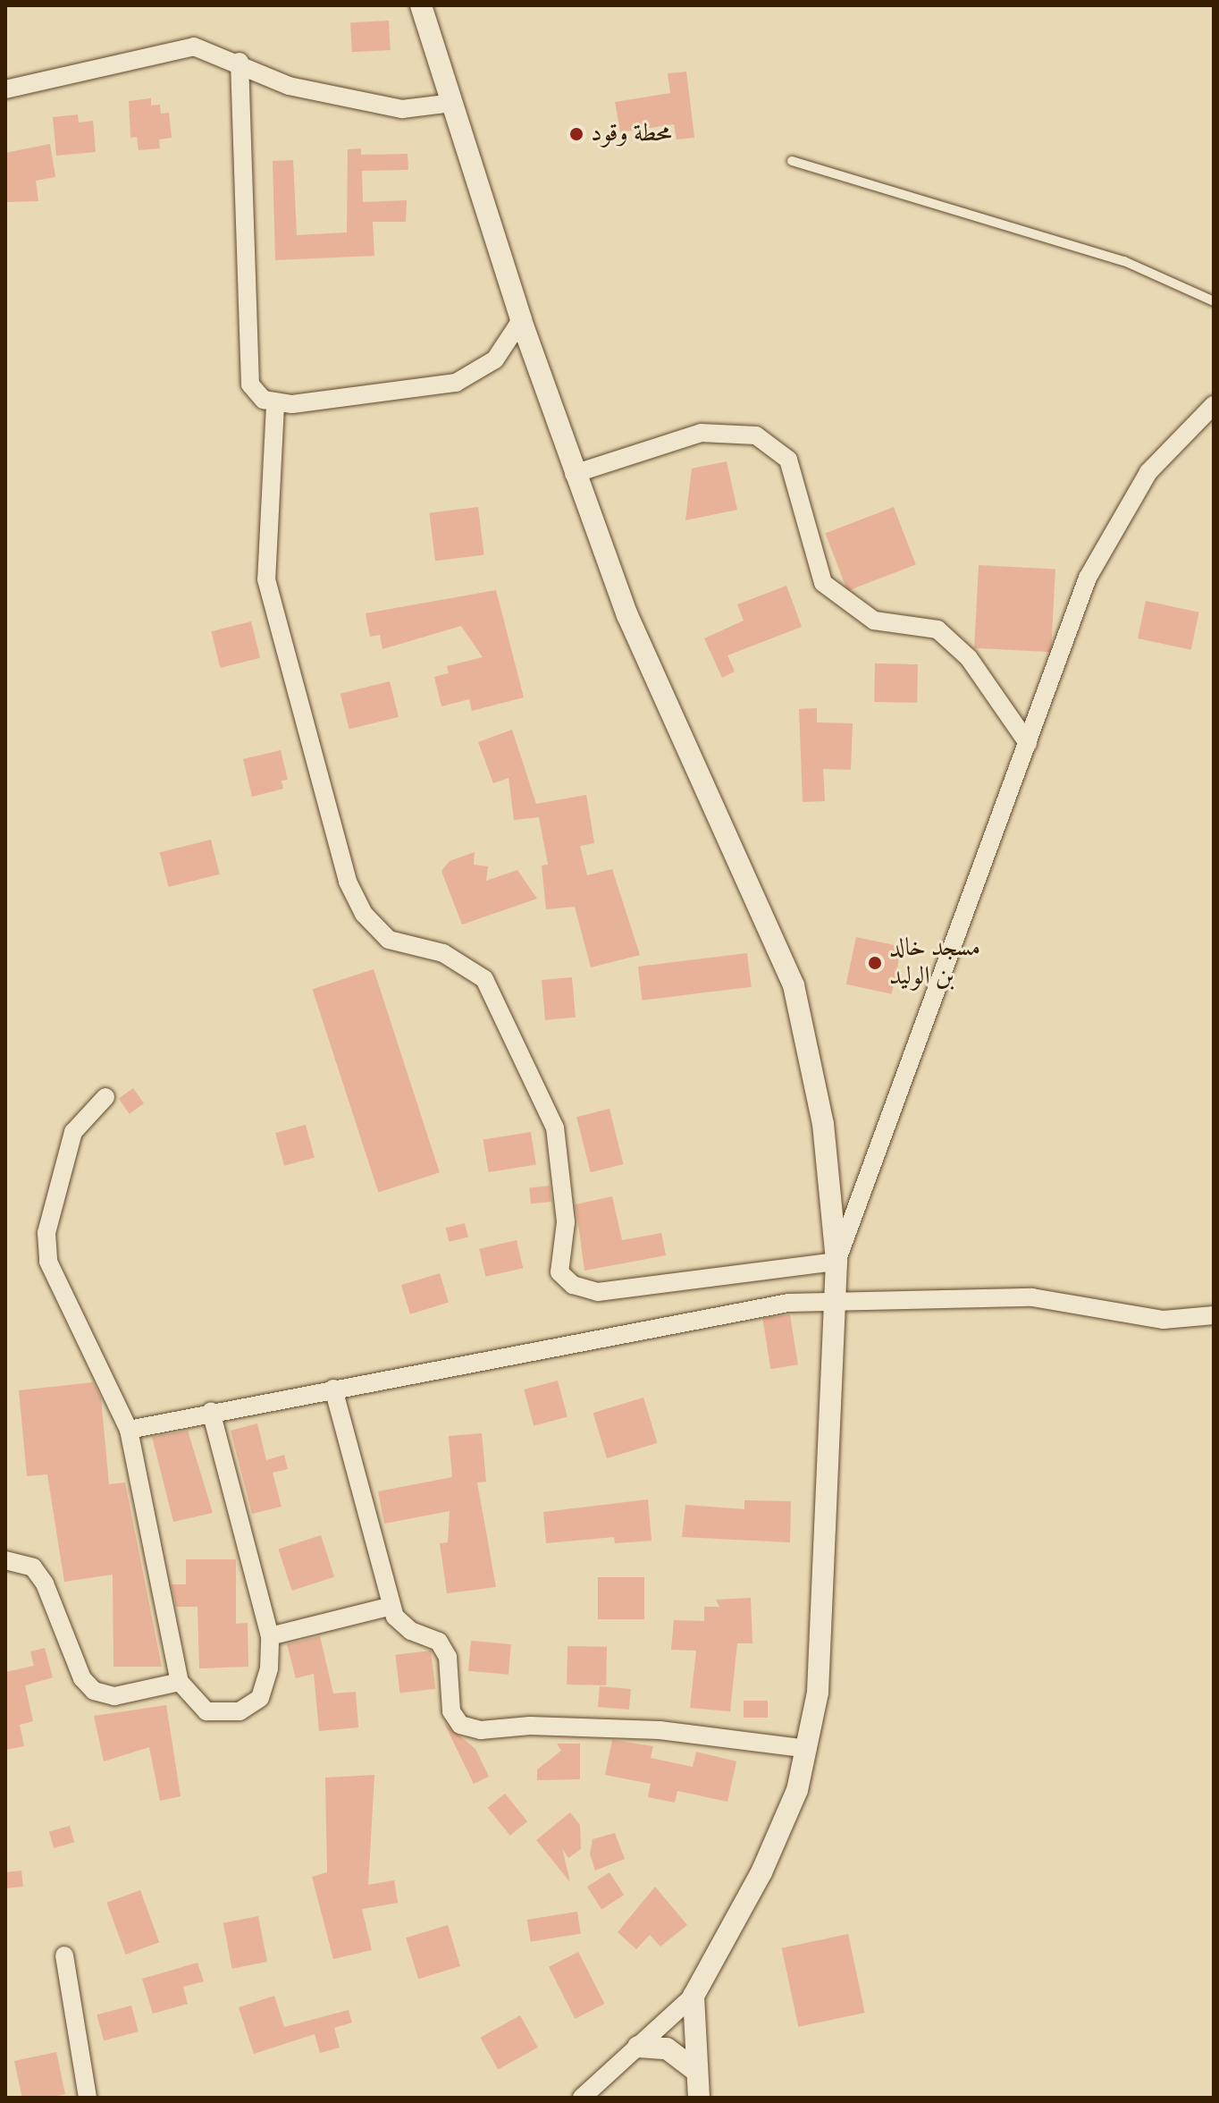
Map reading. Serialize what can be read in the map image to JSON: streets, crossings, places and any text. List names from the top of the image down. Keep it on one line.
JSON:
{"places":["محطة وقود","مسجد خالد بن الوليد"]}
